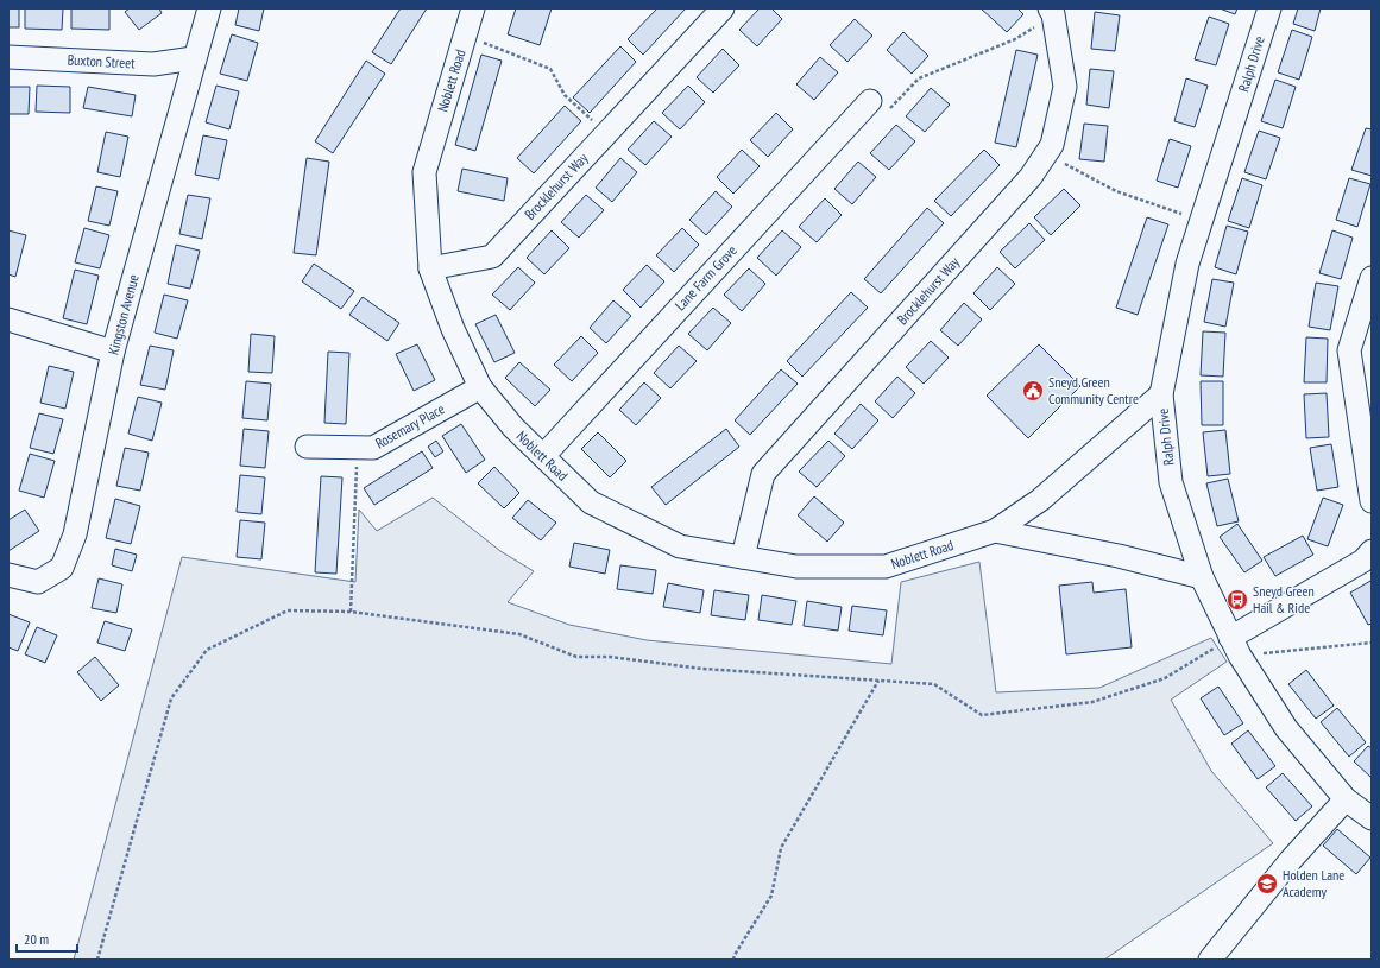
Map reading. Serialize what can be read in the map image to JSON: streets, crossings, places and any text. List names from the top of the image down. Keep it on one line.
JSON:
{"streets":{"street":["Buxton Street","Ralph Drive","Noblett Road","Brocklehurst Way","Lane Farm Grove","Kingston Avenue","Rosemary Place"]},"crossings":[["Buxton Street","Kingston Avenue"],["Ralph Drive","Noblett Road"],["Noblett Road","Brocklehurst Way"],["Noblett Road","Lane Farm Grove"],["Noblett Road","Rosemary Place"]],"places":{"public building":["Sneyd Green Community Centre"],"bus stop":["Sneyd Green Hail & Ride"],"school or university":["Holden Lane Academy"]},"scale_bar":"20 m"}
